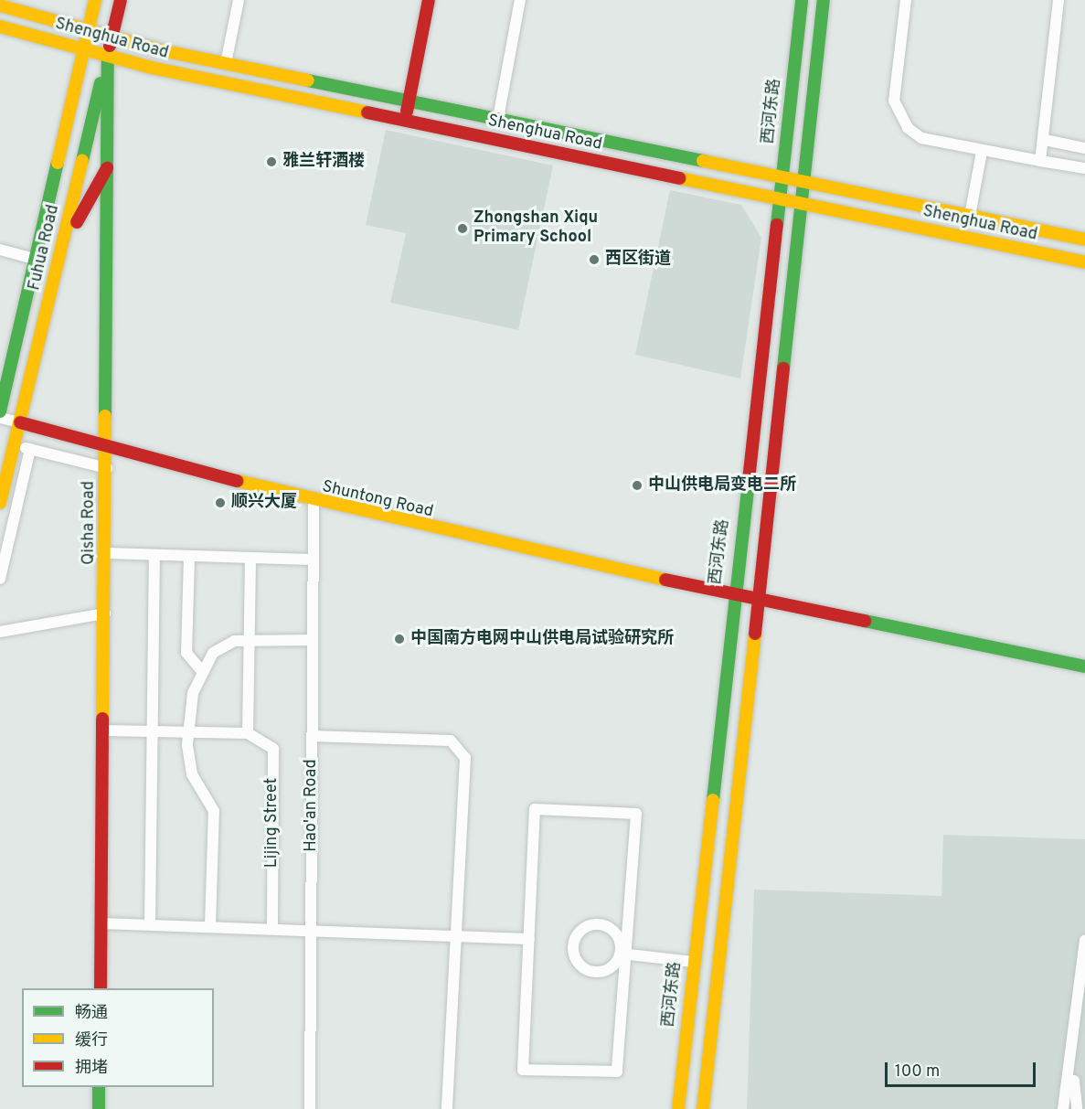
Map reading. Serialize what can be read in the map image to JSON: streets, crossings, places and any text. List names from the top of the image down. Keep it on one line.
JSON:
{"streets":{"street":["Shenghua Road","西河东路","Fuhua Road","Shuntong Road","Qisha Road","Hao'an Road","Lijing Street"]},"crossings":[["Shenghua Road","西河东路"],["Shenghua Road","Fuhua Road"],["Shenghua Road","Qisha Road"],["西河东路","Shuntong Road"],["Fuhua Road","Shuntong Road"],["Fuhua Road","Qisha Road"],["Shuntong Road","Qisha Road"],["Shuntong Road","Hao'an Road"],["Qisha Road","Lijing Street"]],"places":["雅兰轩酒楼","Zhongshan Xiqu Primary School","西区街道","中山供电局变电二所","顺兴大厦","中国南方电网中山供电局试验研究所"],"legend":["畅通","缓行","拥堵"],"scale_bar":"100 m"}
